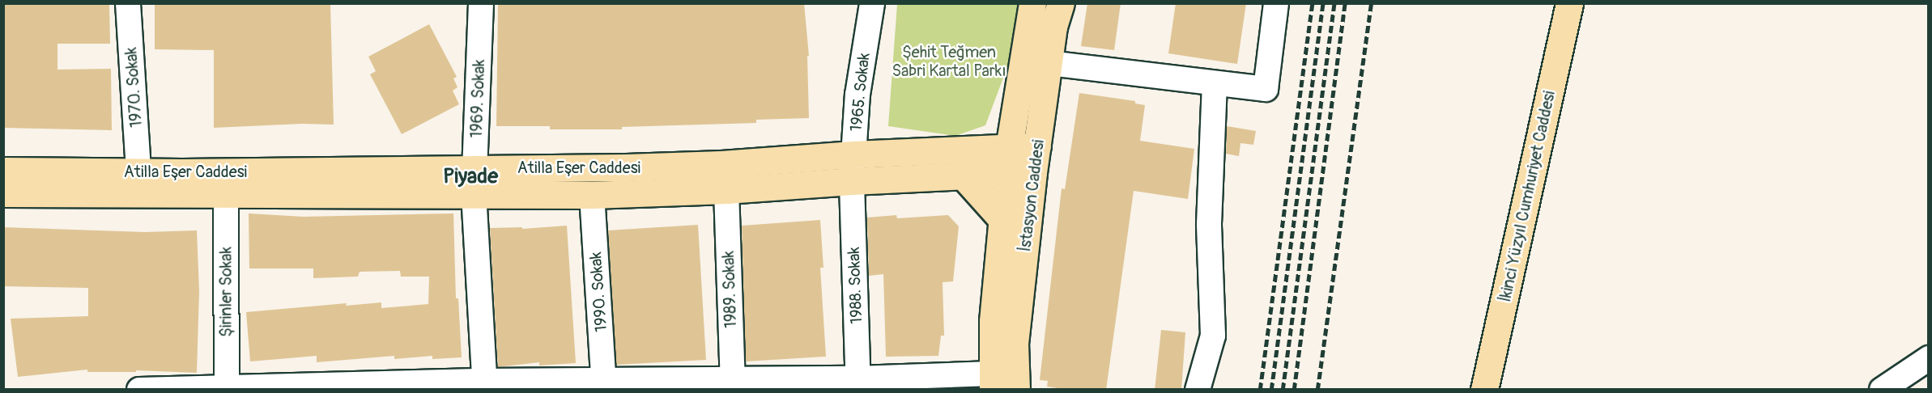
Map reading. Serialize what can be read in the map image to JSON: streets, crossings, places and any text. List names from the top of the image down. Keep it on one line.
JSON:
{"streets":{"main road":["Atilla Eşer Caddesi","İstasyon Caddesi","İkinci Yüzyıl Cumhuriyet Caddesi"],"street":["1970. Sokak","1965. Sokak","1969. Sokak","1988. Sokak","1989. Sokak","Şirinler Sokak","1990. Sokak"]},"crossings":[["1970. Sokak","Atilla Eşer Caddesi"],["1965. Sokak","Atilla Eşer Caddesi"],["1965. Sokak","1988. Sokak"],["1969. Sokak","Atilla Eşer Caddesi"],["Atilla Eşer Caddesi","İstasyon Caddesi"],["Atilla Eşer Caddesi","1988. Sokak"],["Atilla Eşer Caddesi","1989. Sokak"],["Atilla Eşer Caddesi","Şirinler Sokak"],["Atilla Eşer Caddesi","1990. Sokak"]],"districts":["Piyade"],"parks":["Şehit Teğmen Sabri Kartal Parkı"]}
